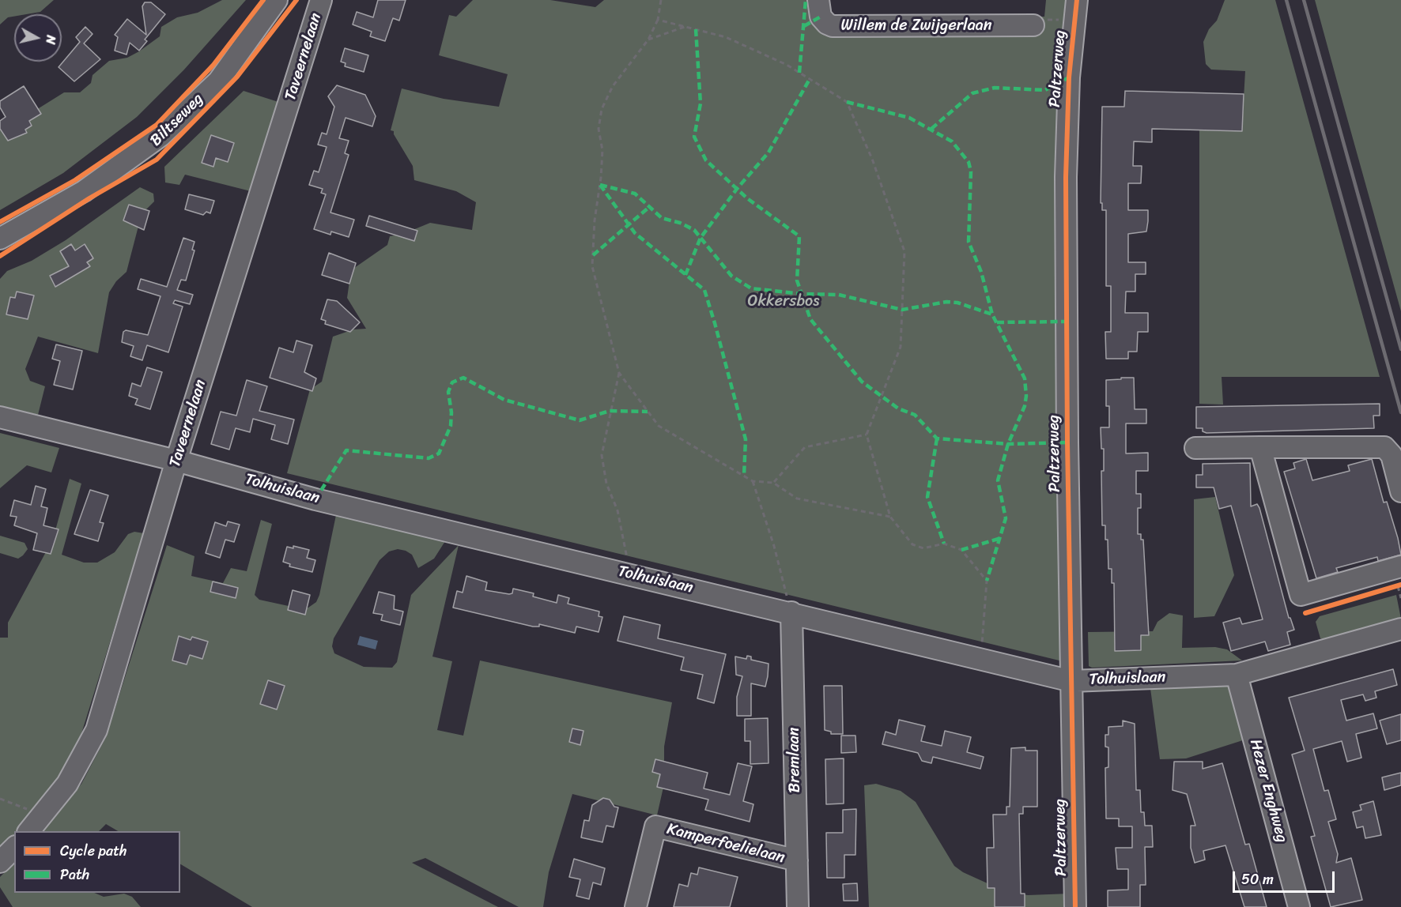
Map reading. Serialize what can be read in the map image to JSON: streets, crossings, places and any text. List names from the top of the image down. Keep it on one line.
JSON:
{"streets":{"street":["Willem de Zwijgerlaan","Taveernelaan","Paltzerweg","Biltseweg","Tolhuislaan","Bremlaan","Hezer Enghweg","Kamperfoelielaan"]},"crossings":[["Taveernelaan","Tolhuislaan"],["Paltzerweg","Tolhuislaan"],["Tolhuislaan","Bremlaan"],["Tolhuislaan","Hezer Enghweg"],["Bremlaan","Kamperfoelielaan"]],"parks":["Okkersbos"],"legend":["Cycle path","Path"],"scale_bar":"50 m","north":"right"}
